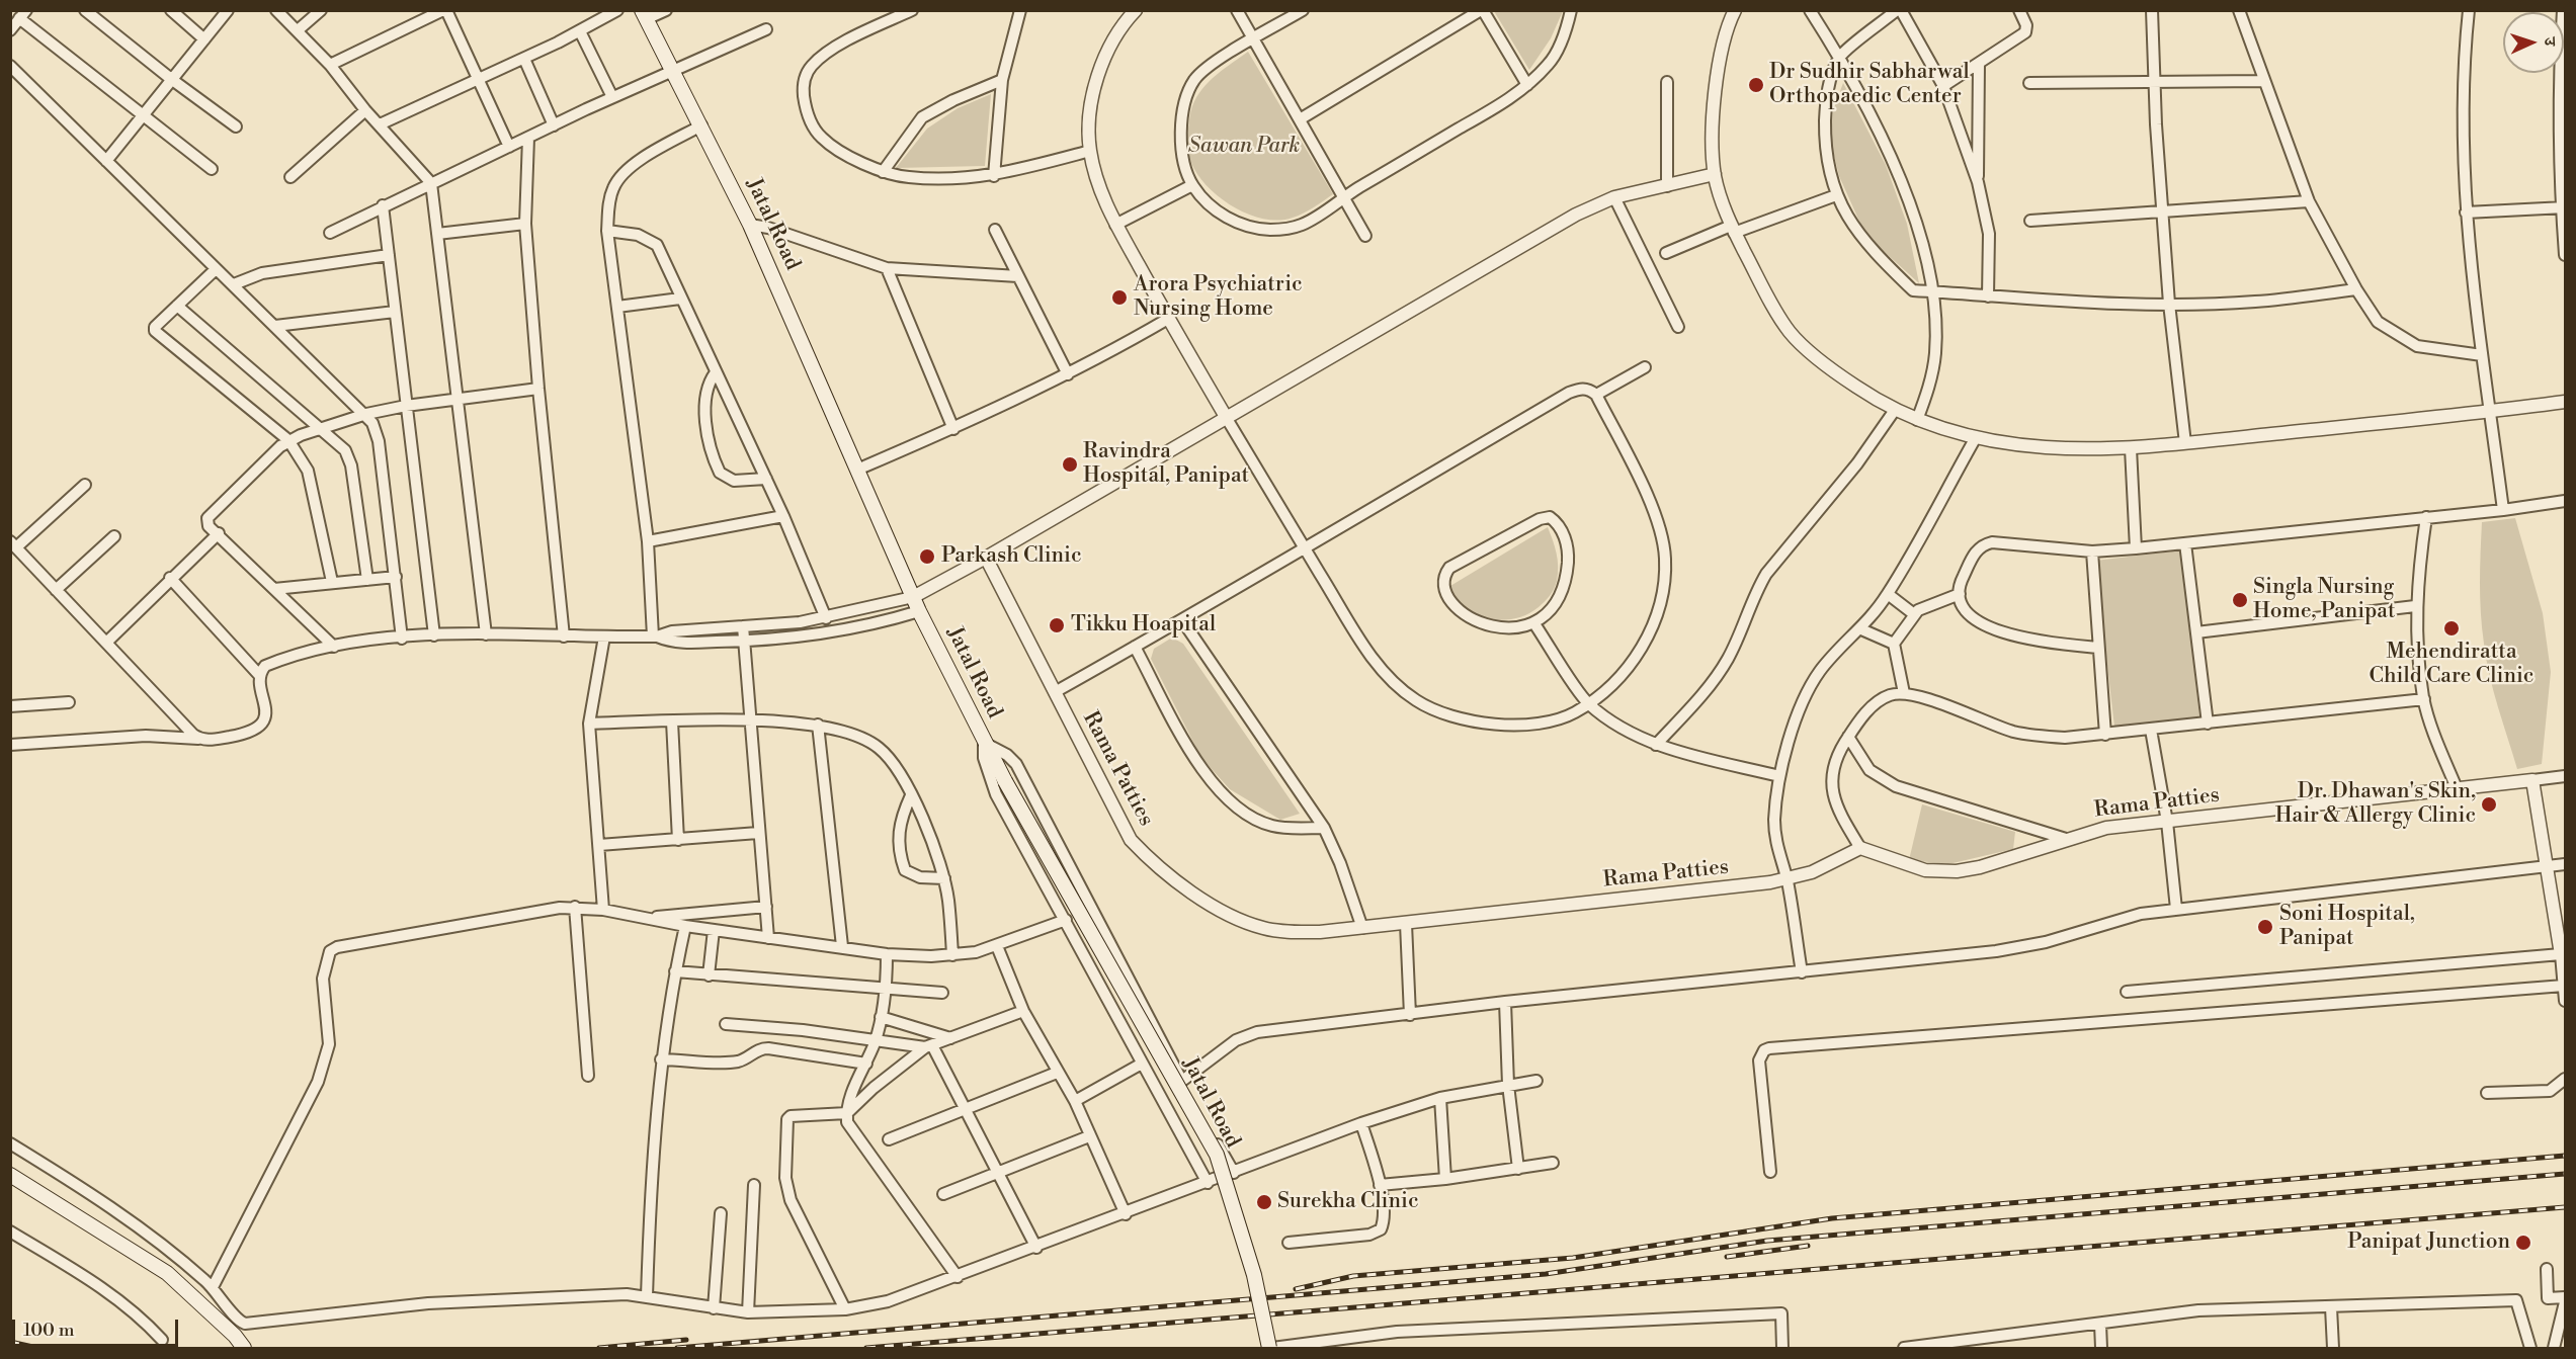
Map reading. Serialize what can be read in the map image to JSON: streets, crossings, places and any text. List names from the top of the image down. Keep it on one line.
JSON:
{"streets":{"main road":["Jatal Road"],"street":["Rama Patties"]},"parks":["Sawan Park"],"places":["Dr Sudhir Sabharwal Orthopaedic Center","Arora Psychiatric Nursing Home","Ravindra Hospital, Panipat","Parkash Clinic","Singla Nursing Home, Panipat","Tikku Hoapital","Mehendiratta Child Care Clinic","Dr. Dhawan's Skin, Hair & Allergy Clinic","Soni Hospital, Panipat","Surekha Clinic","Panipat Junction"],"scale_bar":"100 m","north":"right"}
